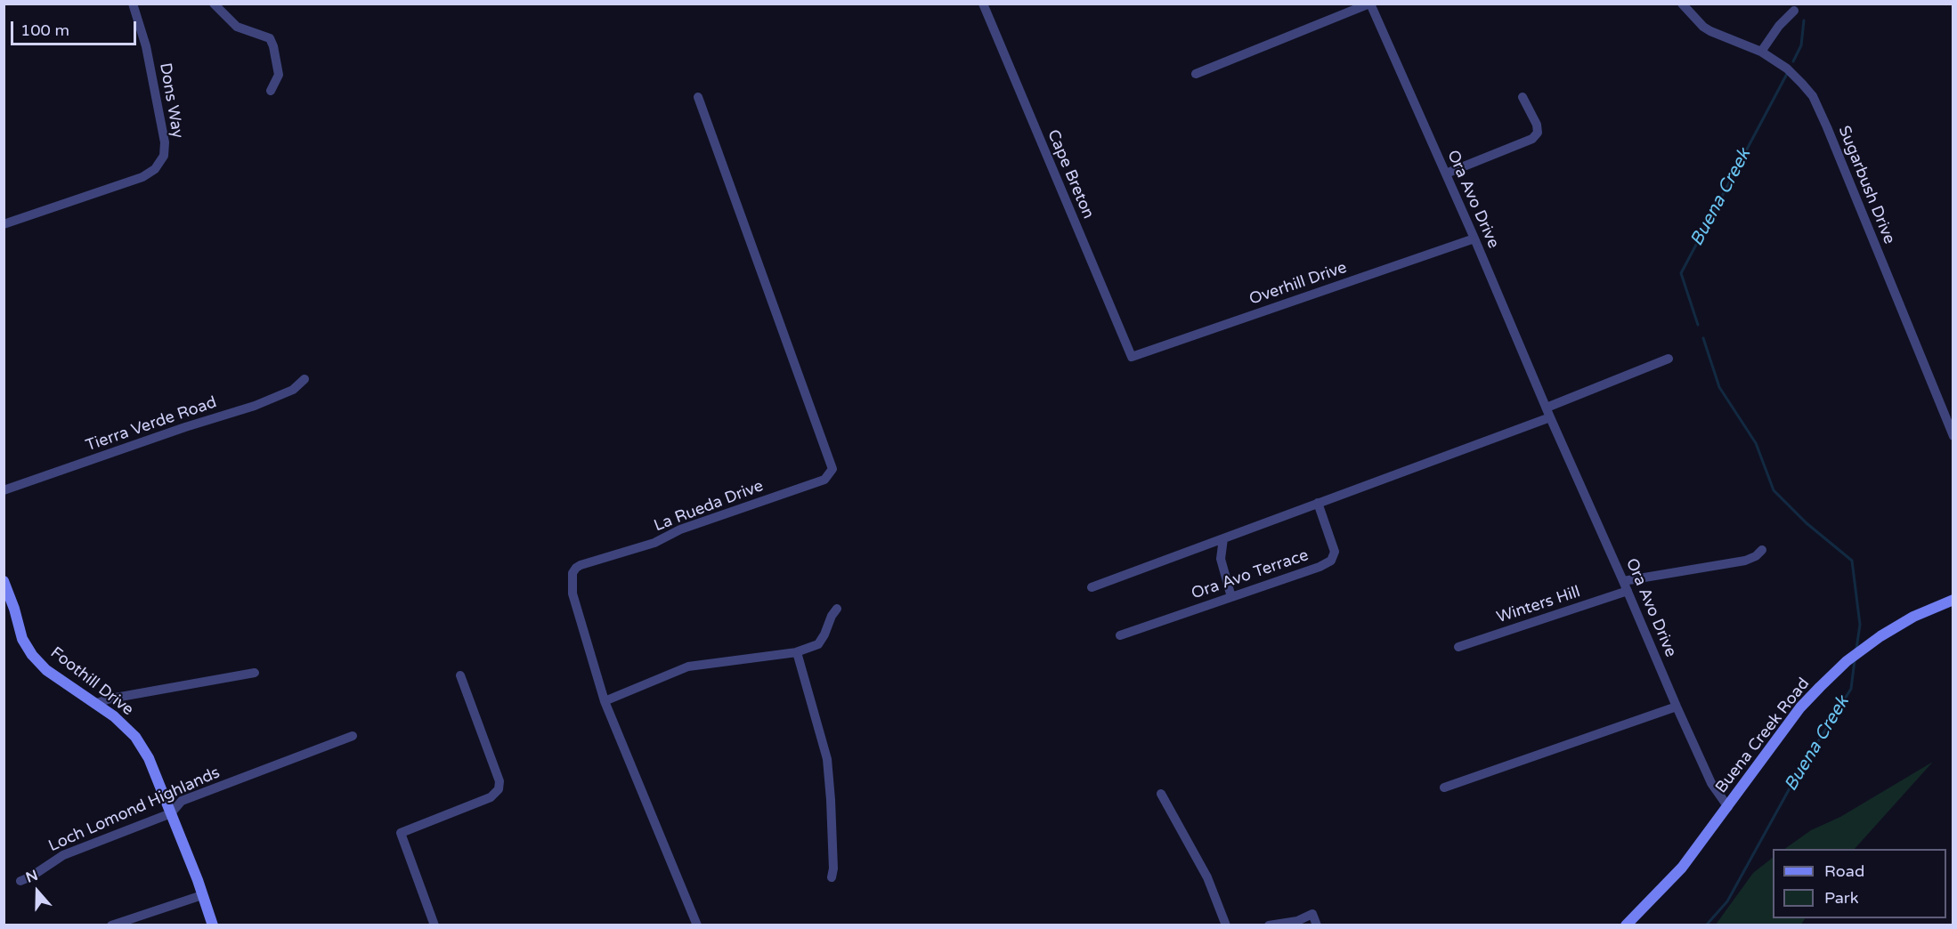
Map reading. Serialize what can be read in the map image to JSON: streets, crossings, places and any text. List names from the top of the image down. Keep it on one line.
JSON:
{"streets":{"main road":["Foothill Drive","Buena Creek Road"],"street":["Dons Way","Cape Breton","Sugarbush Drive","Ora Avo Drive","Overhill Drive","Tierra Verde Road","La Rueda Drive","Ora Avo Terrace","Winters Hill","Loch Lomond Highlands"]},"crossings":[["Cape Breton","Overhill Drive"],["Ora Avo Drive","Overhill Drive"],["Ora Avo Drive","Winters Hill"],["Ora Avo Drive","Buena Creek Road"],["Foothill Drive","Loch Lomond Highlands"]],"water":["Buena Creek"],"legend":["Road","Park"],"scale_bar":"100 m","north":"top"}
